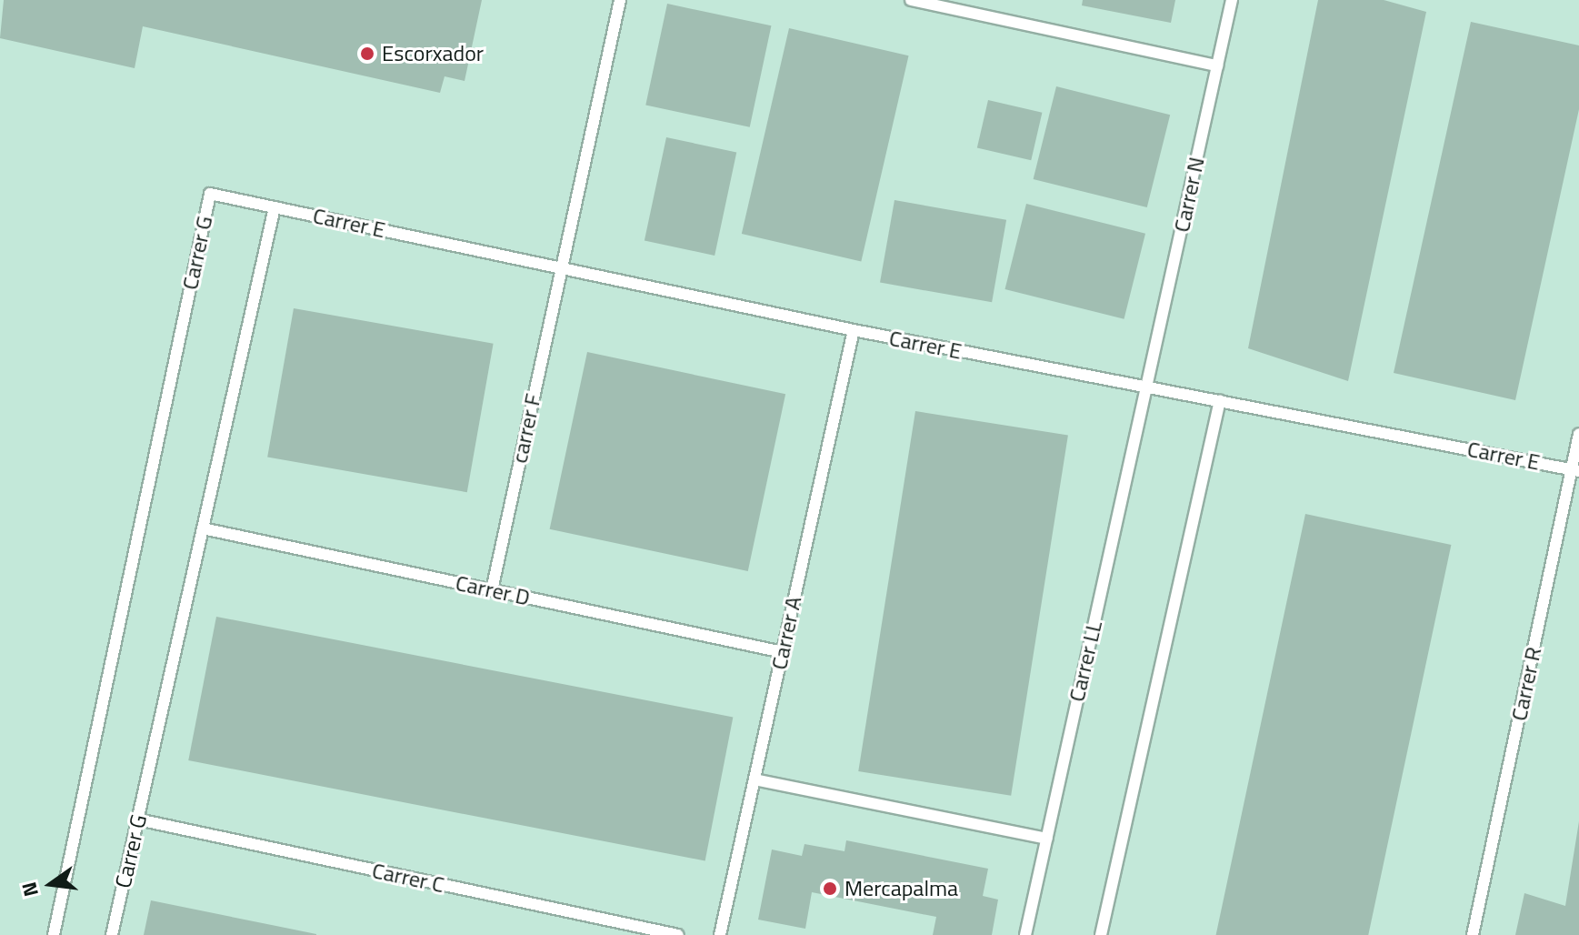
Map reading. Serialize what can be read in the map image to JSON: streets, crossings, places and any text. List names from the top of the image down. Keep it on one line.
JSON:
{"streets":{"lane":["Carrer N","Carrer E","Carrer G","carrer F","Carrer D","Carrer A","Carrer LL","Carrer R","Carrer C"]},"crossings":[["Carrer N","Carrer E"],["Carrer N","Carrer LL"],["Carrer E","Carrer G"],["Carrer E","carrer F"],["Carrer E","Carrer A"],["Carrer E","Carrer LL"],["Carrer E","Carrer R"],["Carrer G","Carrer D"],["Carrer G","Carrer C"],["carrer F","Carrer D"],["Carrer D","Carrer A"]],"places":["Escorxador","Mercapalma"],"north":"left"}
